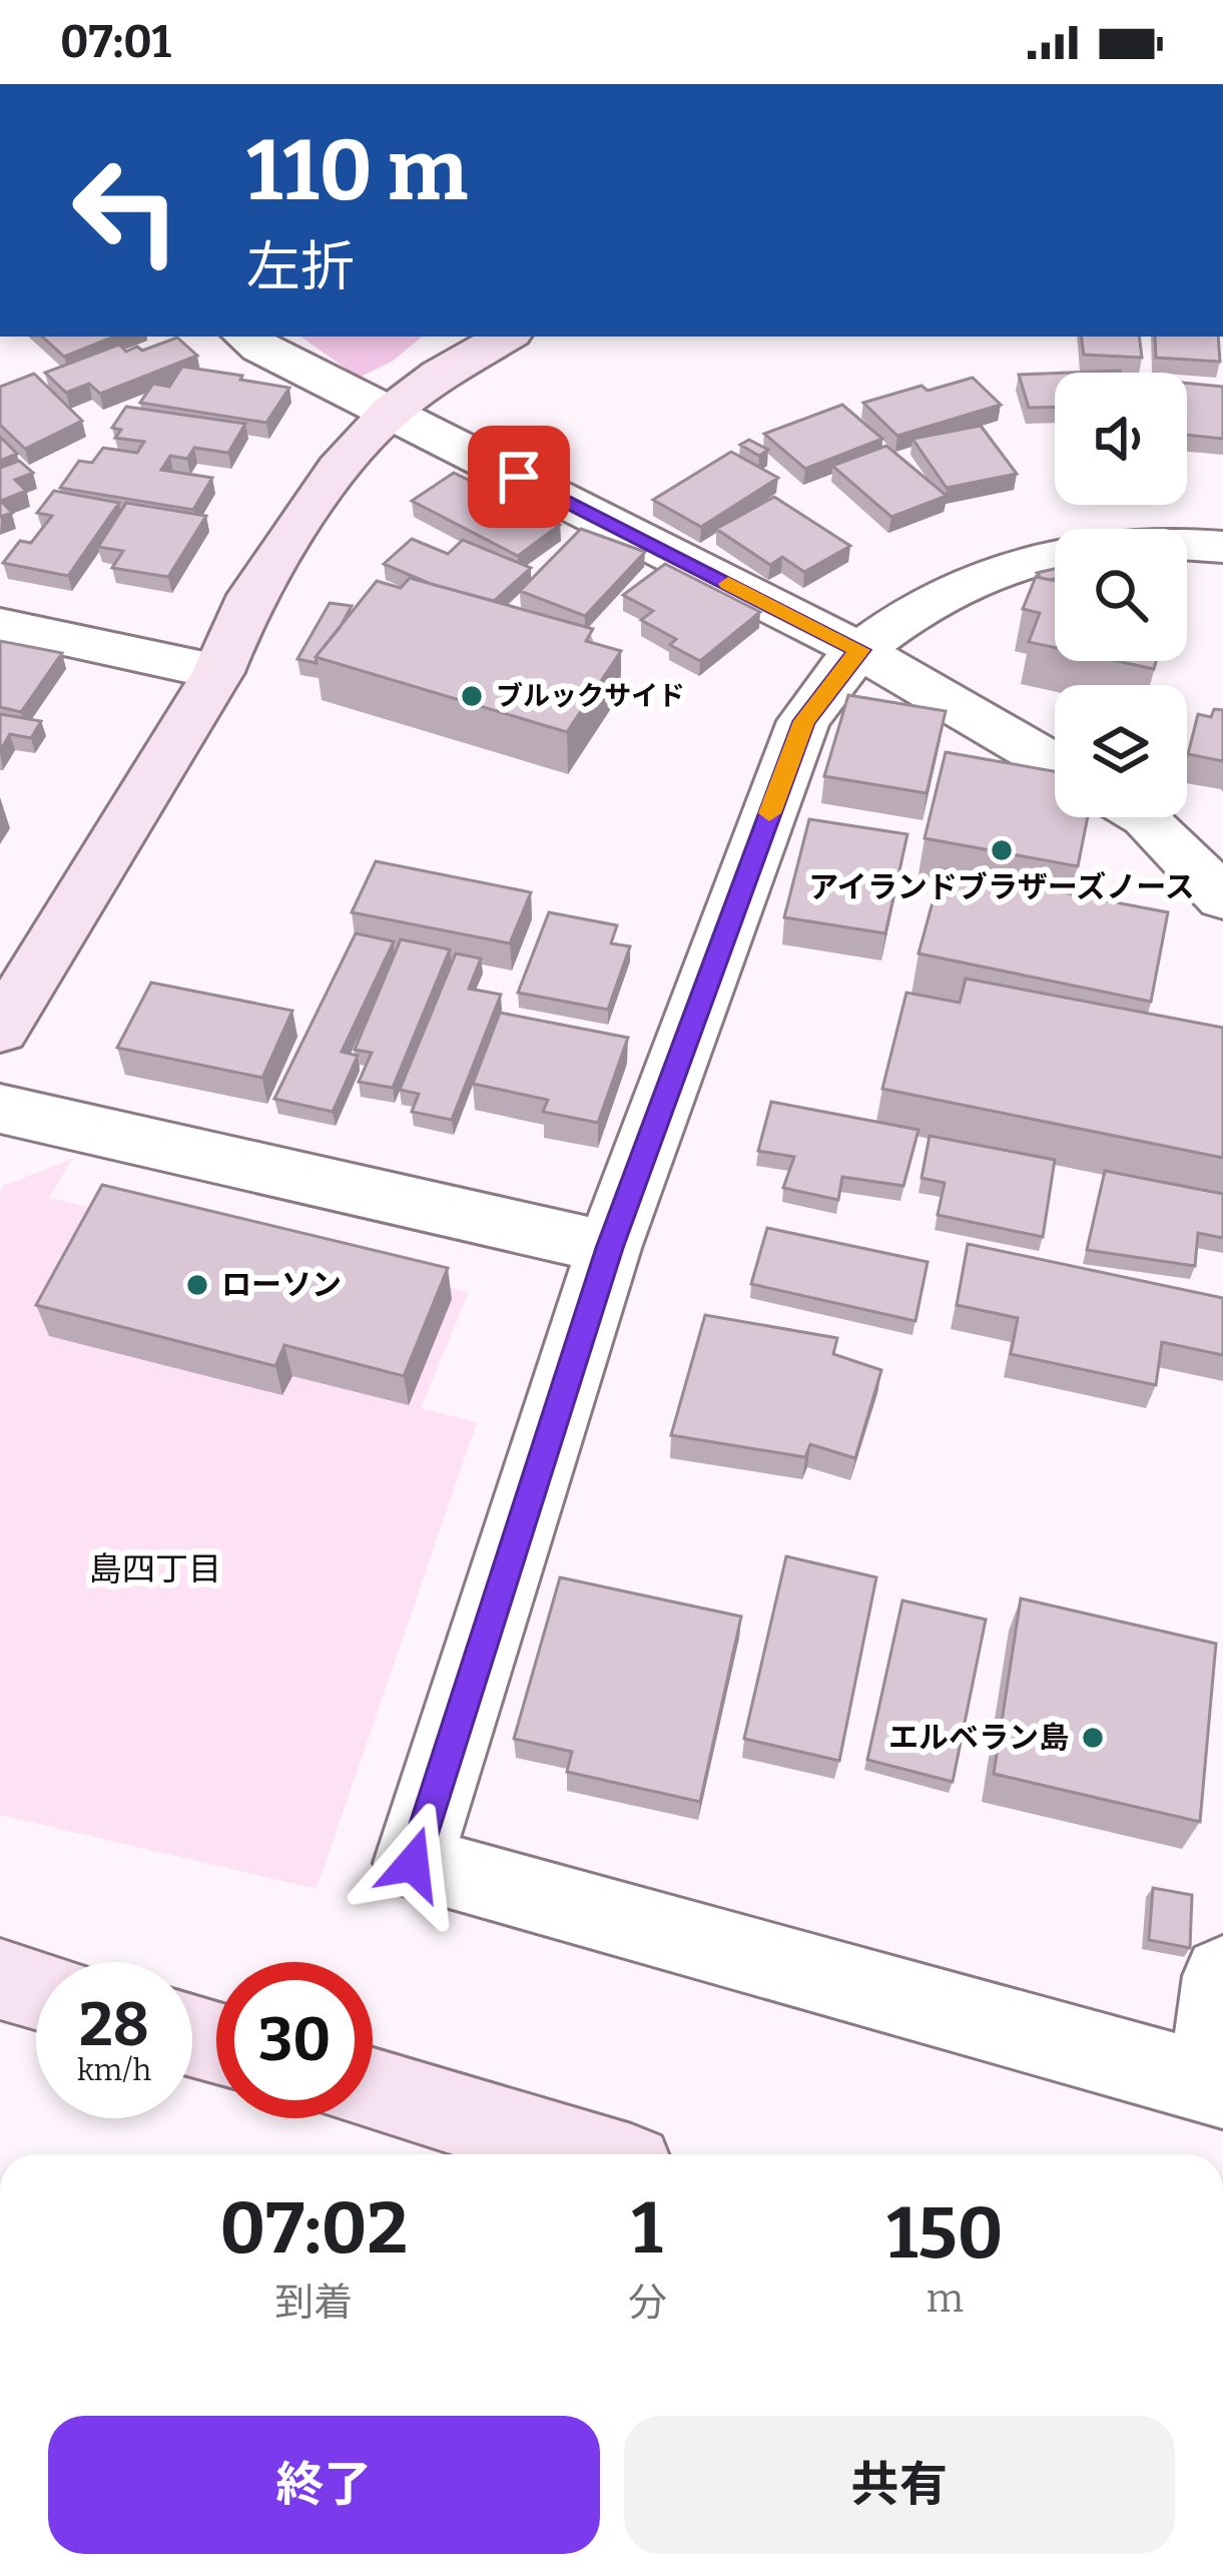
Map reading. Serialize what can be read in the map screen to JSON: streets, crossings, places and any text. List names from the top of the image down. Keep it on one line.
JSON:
{"districts":["島四丁目"],"places":["ブルックサイド","アイランドブラザーズノース","ローソン","エルベラン島"],"page":{"status":"07:01","turn":["110 m","左折"],"speed":"28 km/h","limit":"30","eta":["07:02","到着","1","分","150","m"],"buttons":["終了","共有"]}}
